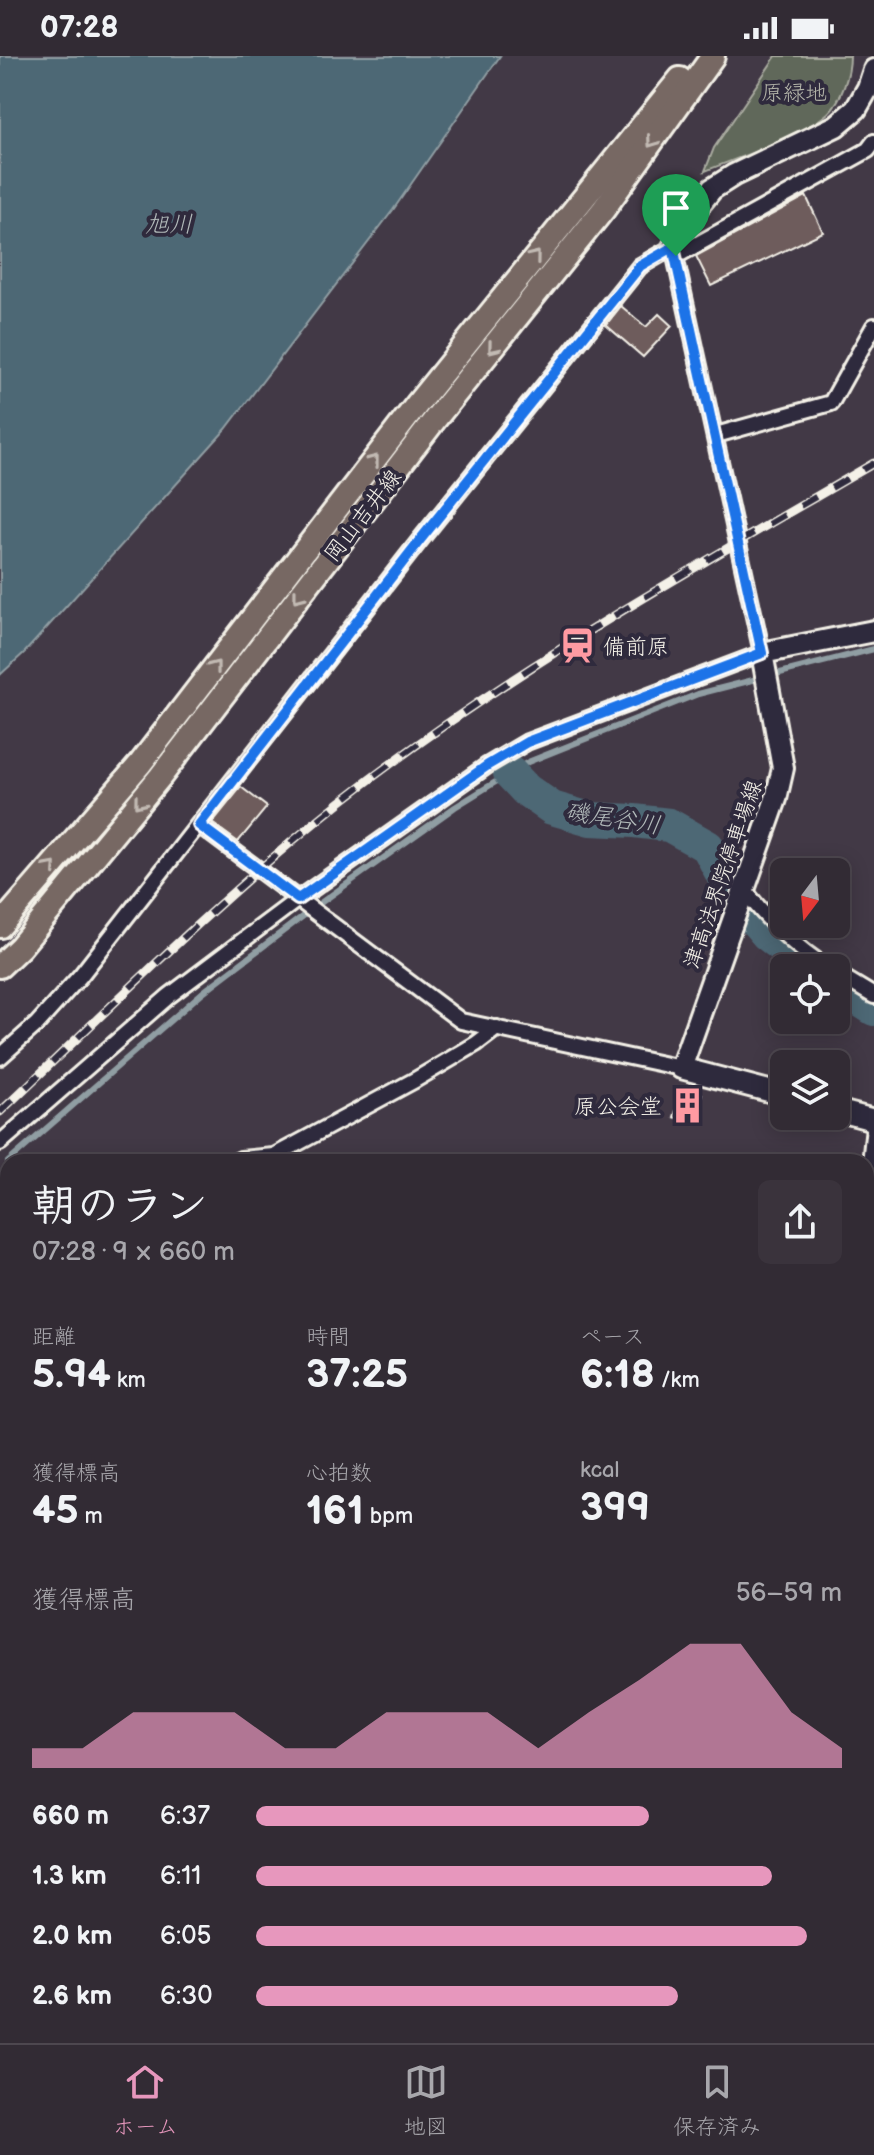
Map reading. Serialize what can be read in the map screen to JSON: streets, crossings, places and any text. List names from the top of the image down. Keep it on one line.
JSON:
{"streets":{"main road":["岡山吉井線","津高法界院停車場線"]},"water":["旭川","磯尾谷川"],"parks":["原緑地"],"places":{"station":["備前原"],"building":["原公会堂"]},"north":"bottom","page":{"status":"07:28","heading":["朝のラン","07:28 · 9 × 660 m"],"stats":[["距離","5.94 km"],["時間","37:25"],["ペース","6:18 /km"],["獲得標高","45 m"],["心拍数","161 bpm"],["kcal","399"]],"chart":["獲得標高","56–59 m"],"list":[{"name":"660 m","note":"6:37"},{"name":"1.3 km","note":"6:11"},{"name":"2.0 km","note":"6:05"},{"name":"2.6 km","note":"6:30"}],"tabs":["ホーム","地図","保存済み"]}}
